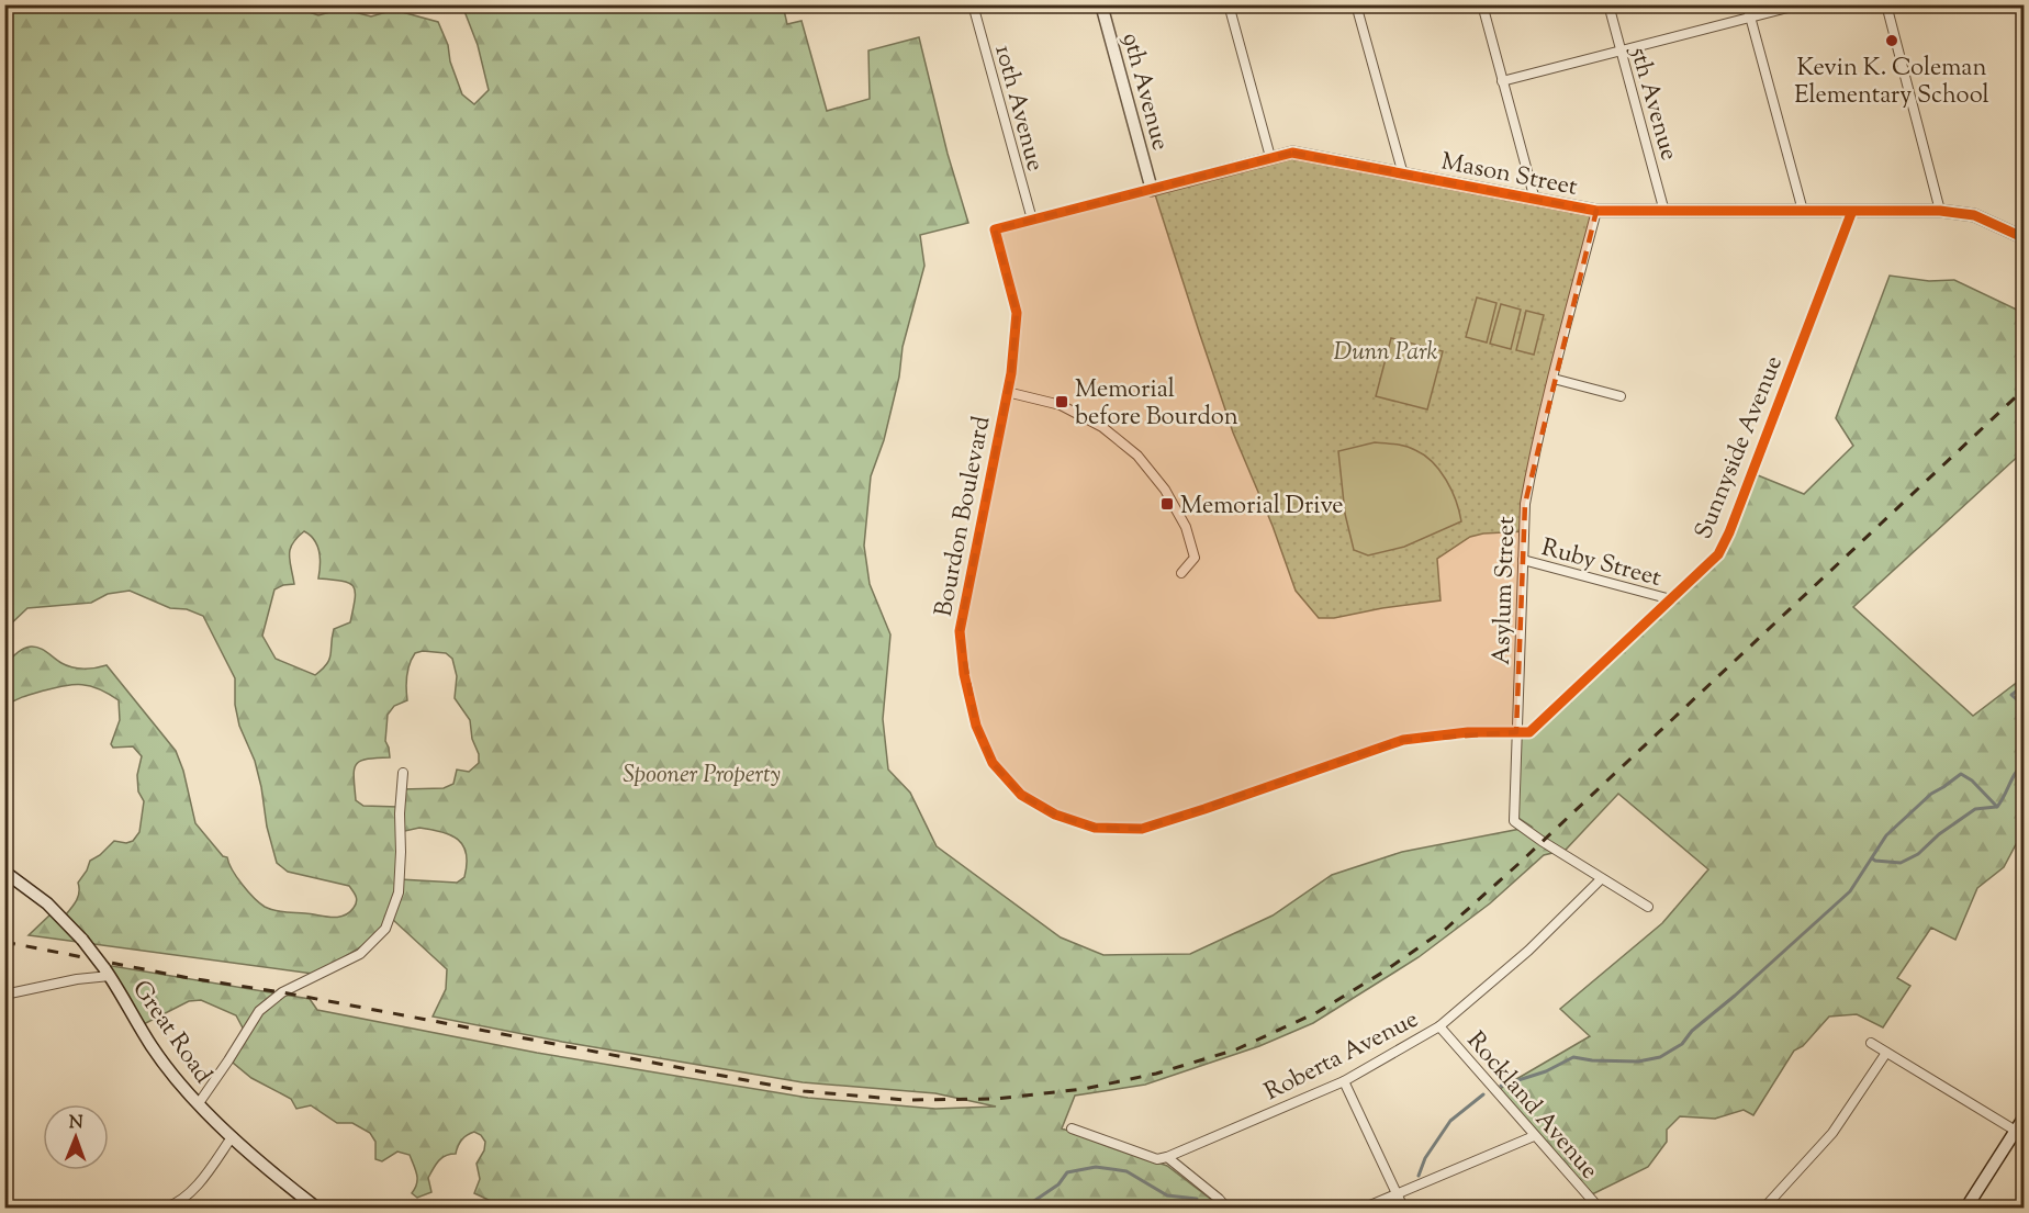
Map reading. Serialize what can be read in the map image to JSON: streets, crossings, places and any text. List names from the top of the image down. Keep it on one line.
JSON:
{"streets":{"street":["9th Avenue","5th Avenue","10th Avenue","Mason Street","Sunnyside Avenue","Bourdon Boulevard","Ruby Street","Asylum Street","Great Road","Roberta Avenue","Rockland Avenue"]},"crossings":[["9th Avenue","Mason Street"],["5th Avenue","Mason Street"],["10th Avenue","Mason Street"],["Mason Street","Sunnyside Avenue"],["Mason Street","Bourdon Boulevard"],["Mason Street","Asylum Street"],["Sunnyside Avenue","Bourdon Boulevard"],["Sunnyside Avenue","Ruby Street"],["Sunnyside Avenue","Asylum Street"],["Bourdon Boulevard","Asylum Street"],["Ruby Street","Asylum Street"],["Asylum Street","Roberta Avenue"],["Roberta Avenue","Rockland Avenue"]],"parks":["Dunn Park","Spooner Property"],"places":{"other":["Kevin K. Coleman Elementary School"],"transit":["Memorial before Bourdon","Memorial Drive"]},"north":"top"}
